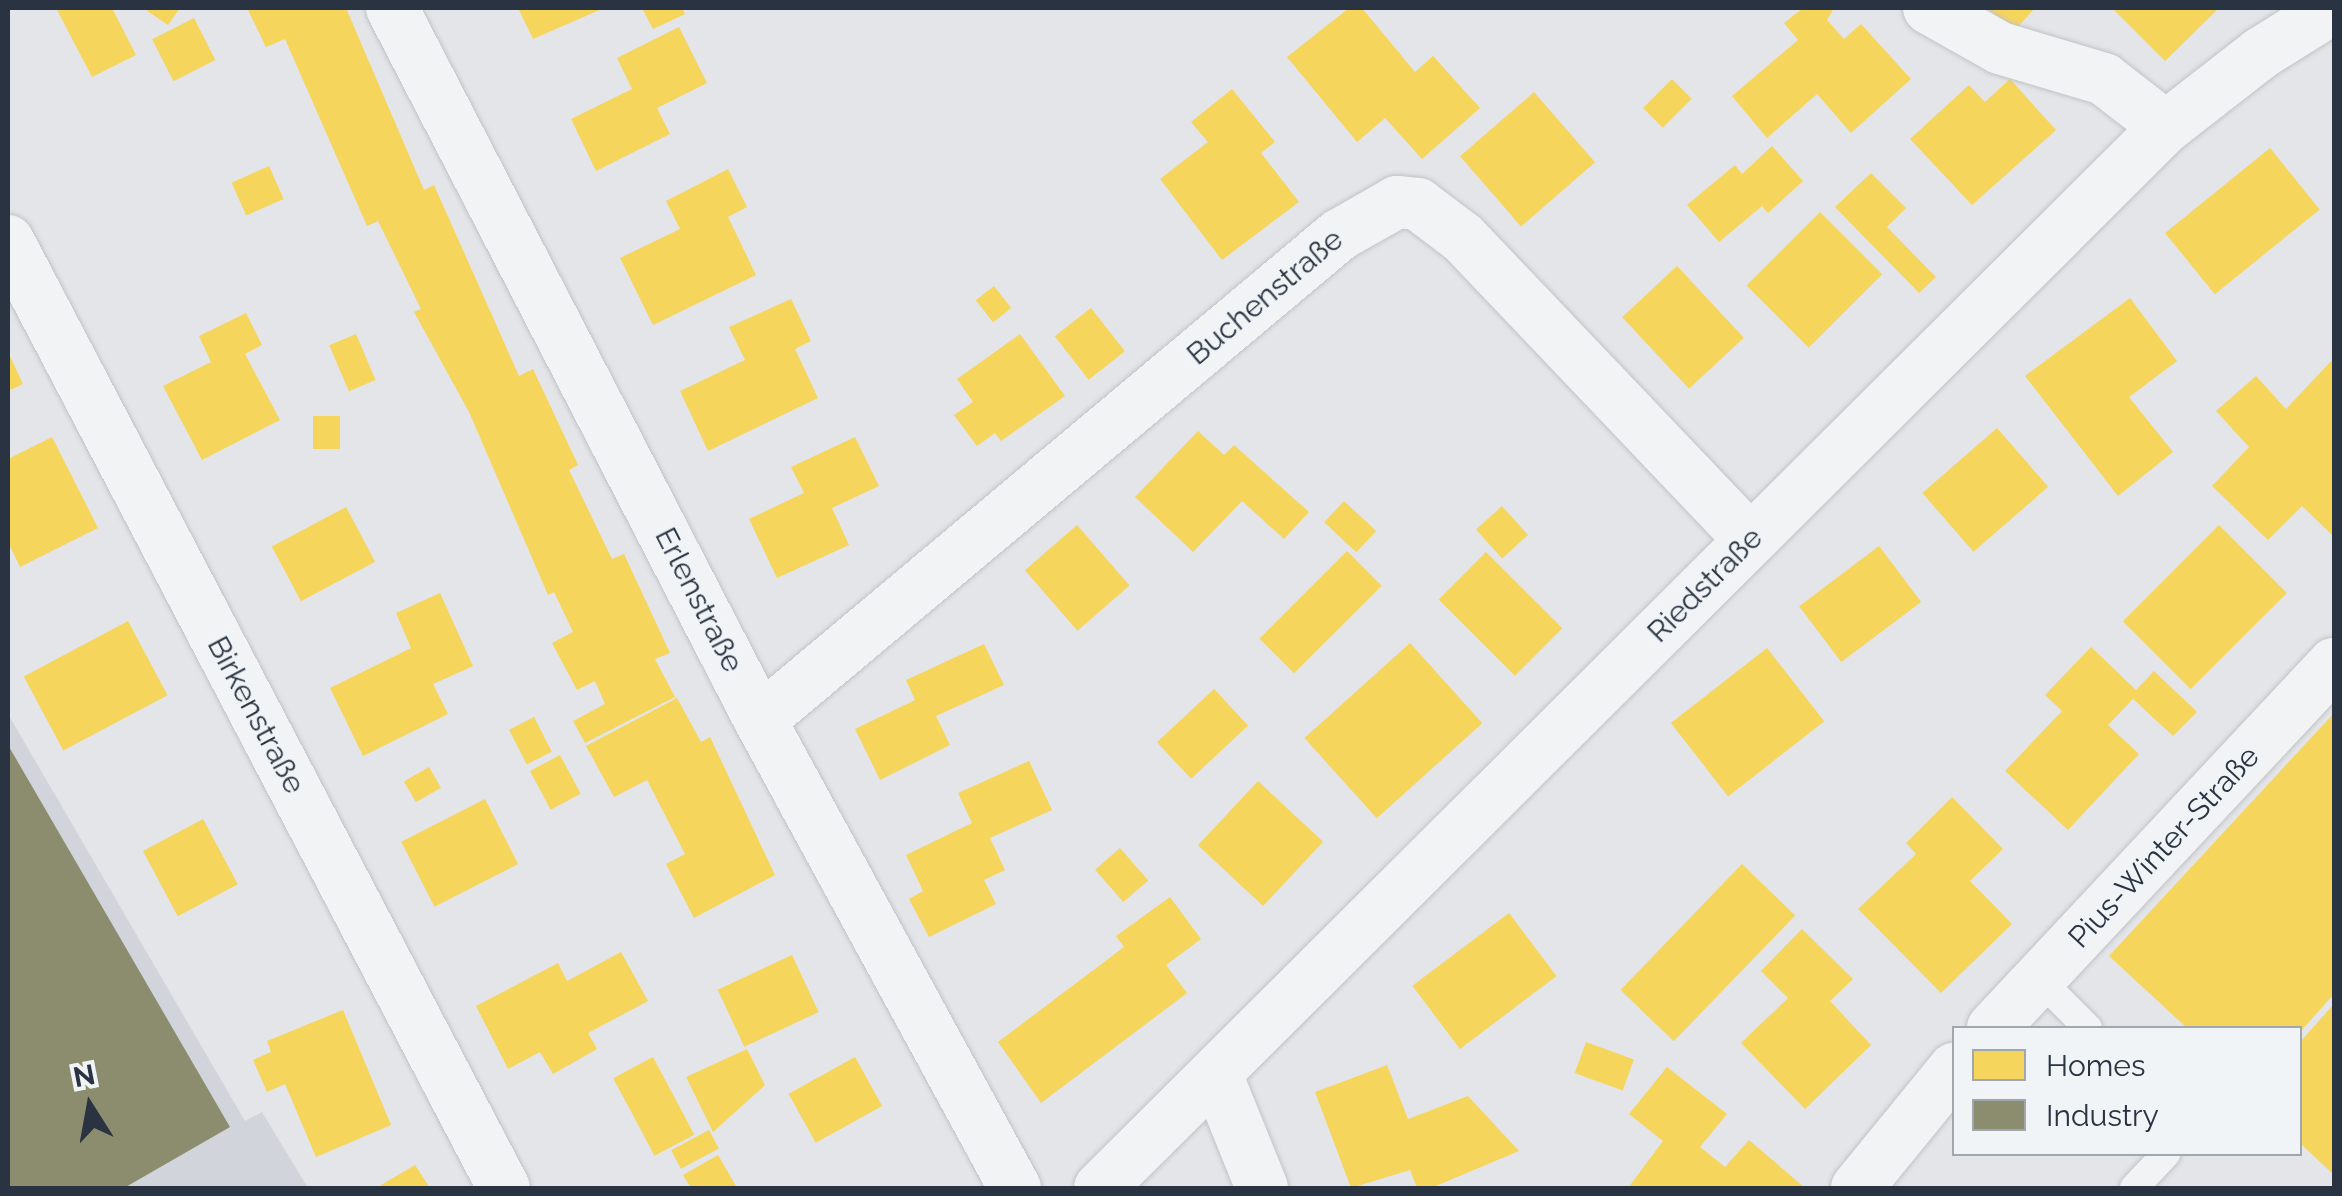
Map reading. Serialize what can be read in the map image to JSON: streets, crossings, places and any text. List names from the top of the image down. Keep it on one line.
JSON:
{"streets":{"street":["Buchenstraße","Riedstraße","Erlenstraße","Birkenstraße","Pius-Winter-Straße"]},"crossings":[["Buchenstraße","Riedstraße"],["Buchenstraße","Erlenstraße"]],"legend":["Homes","Industry"],"north":"top"}
